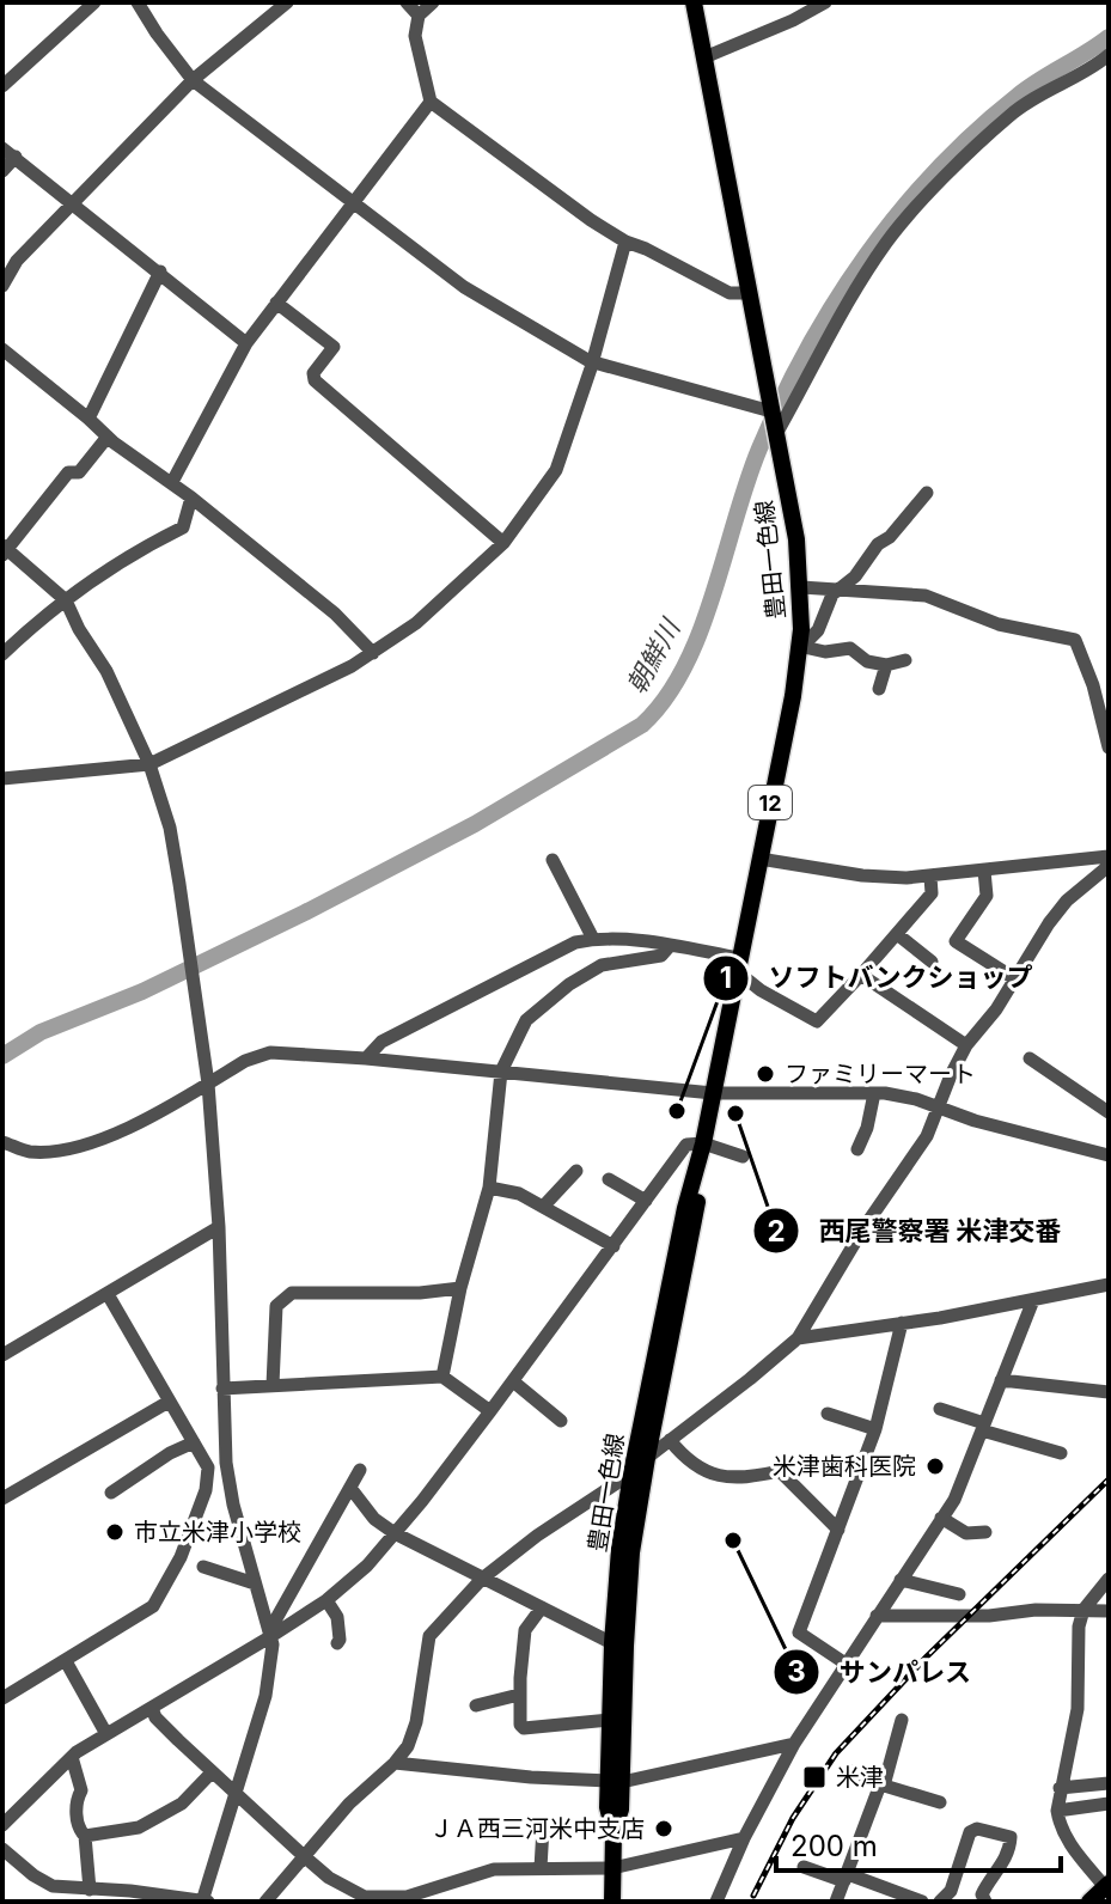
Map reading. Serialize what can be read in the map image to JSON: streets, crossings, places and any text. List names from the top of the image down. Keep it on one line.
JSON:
{"streets":{"main road":["豊田一色線","12"]},"water":["朝鮮川"],"places":{"other":["ファミリーマート","ソフトバンクショップ","西尾警察署 米津交番","米津歯科医院","市立米津小学校","サンパレス","ＪＡ西三河米中支店"],"transit":["米津"]},"scale_bar":"200 m"}
